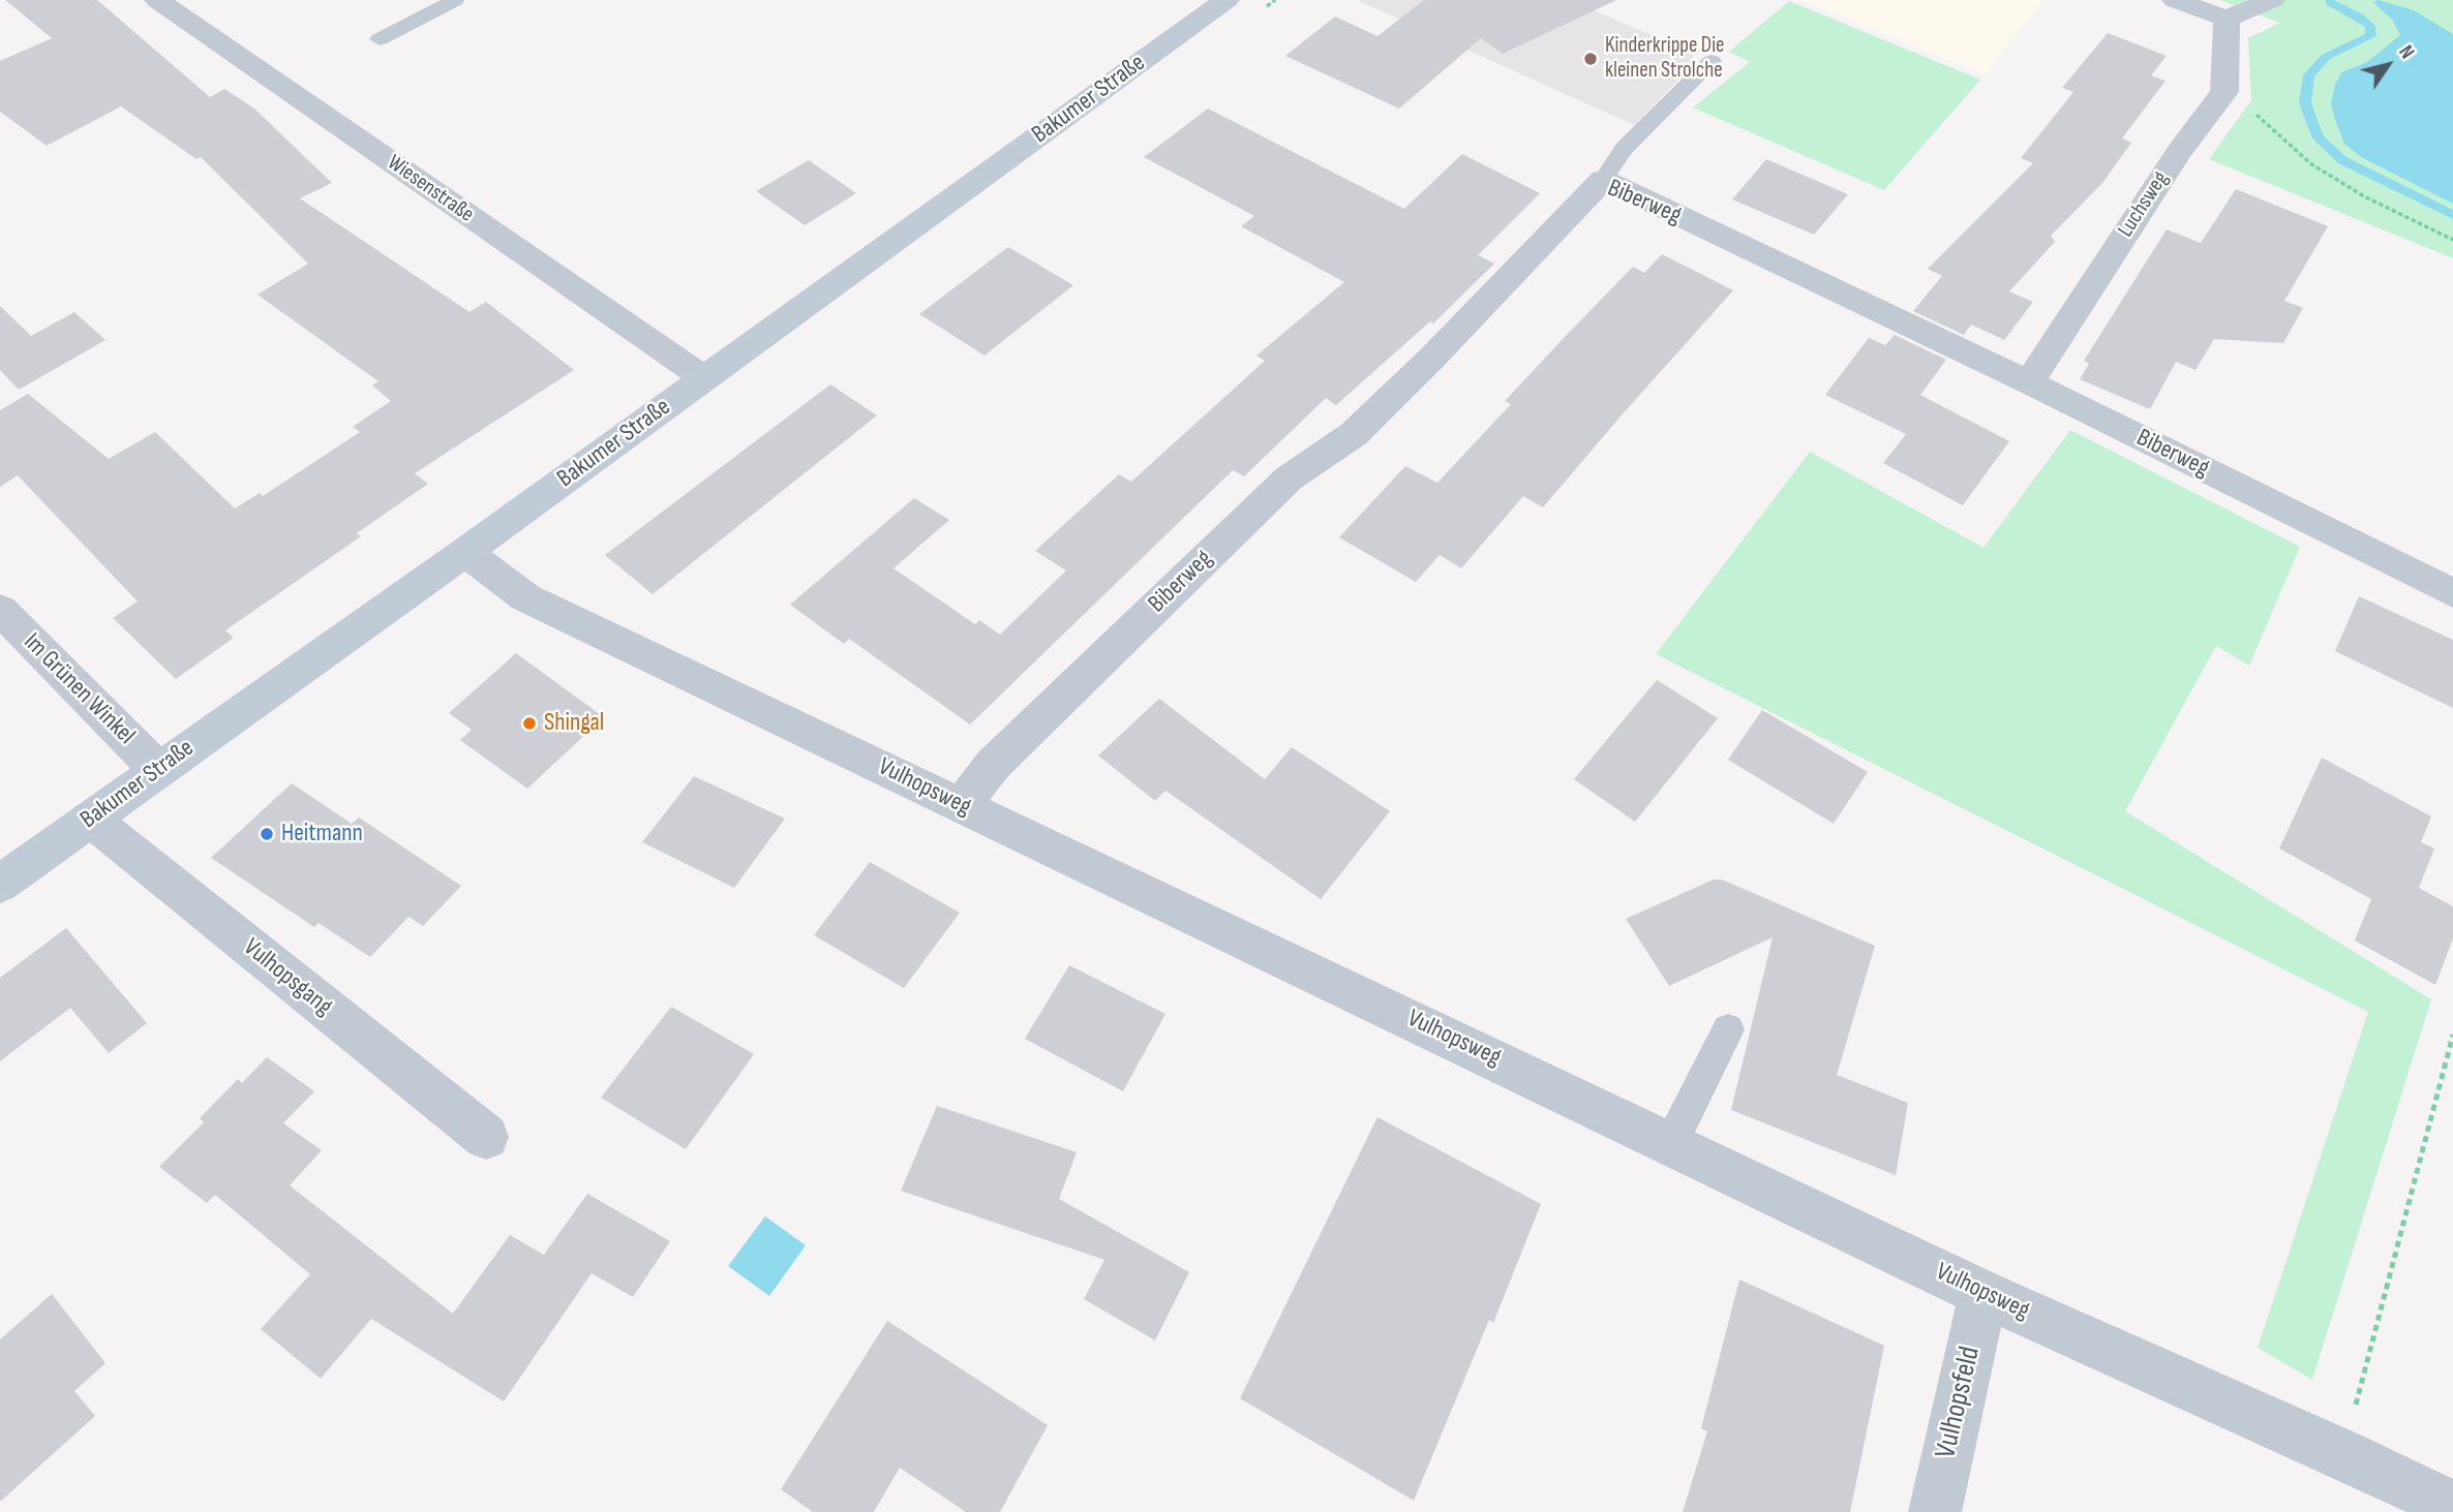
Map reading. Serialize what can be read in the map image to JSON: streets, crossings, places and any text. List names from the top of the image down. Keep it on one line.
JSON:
{"streets":{"main road":["Bakumer Straße"],"street":["Wiesenstraße","Biberweg","Luchsweg","Im Grünen Winkel","Vulhopsweg","Vulhopsgang","Vulhopsfeld"]},"crossings":[["Bakumer Straße","Wiesenstraße"],["Bakumer Straße","Im Grünen Winkel"],["Bakumer Straße","Vulhopsweg"],["Bakumer Straße","Vulhopsgang"],["Biberweg","Luchsweg"],["Biberweg","Vulhopsweg"],["Vulhopsweg","Vulhopsfeld"]],"places":["Kinderkrippe Die kleinen Strolche","Shingal","Heitmann"],"north":"top right"}
